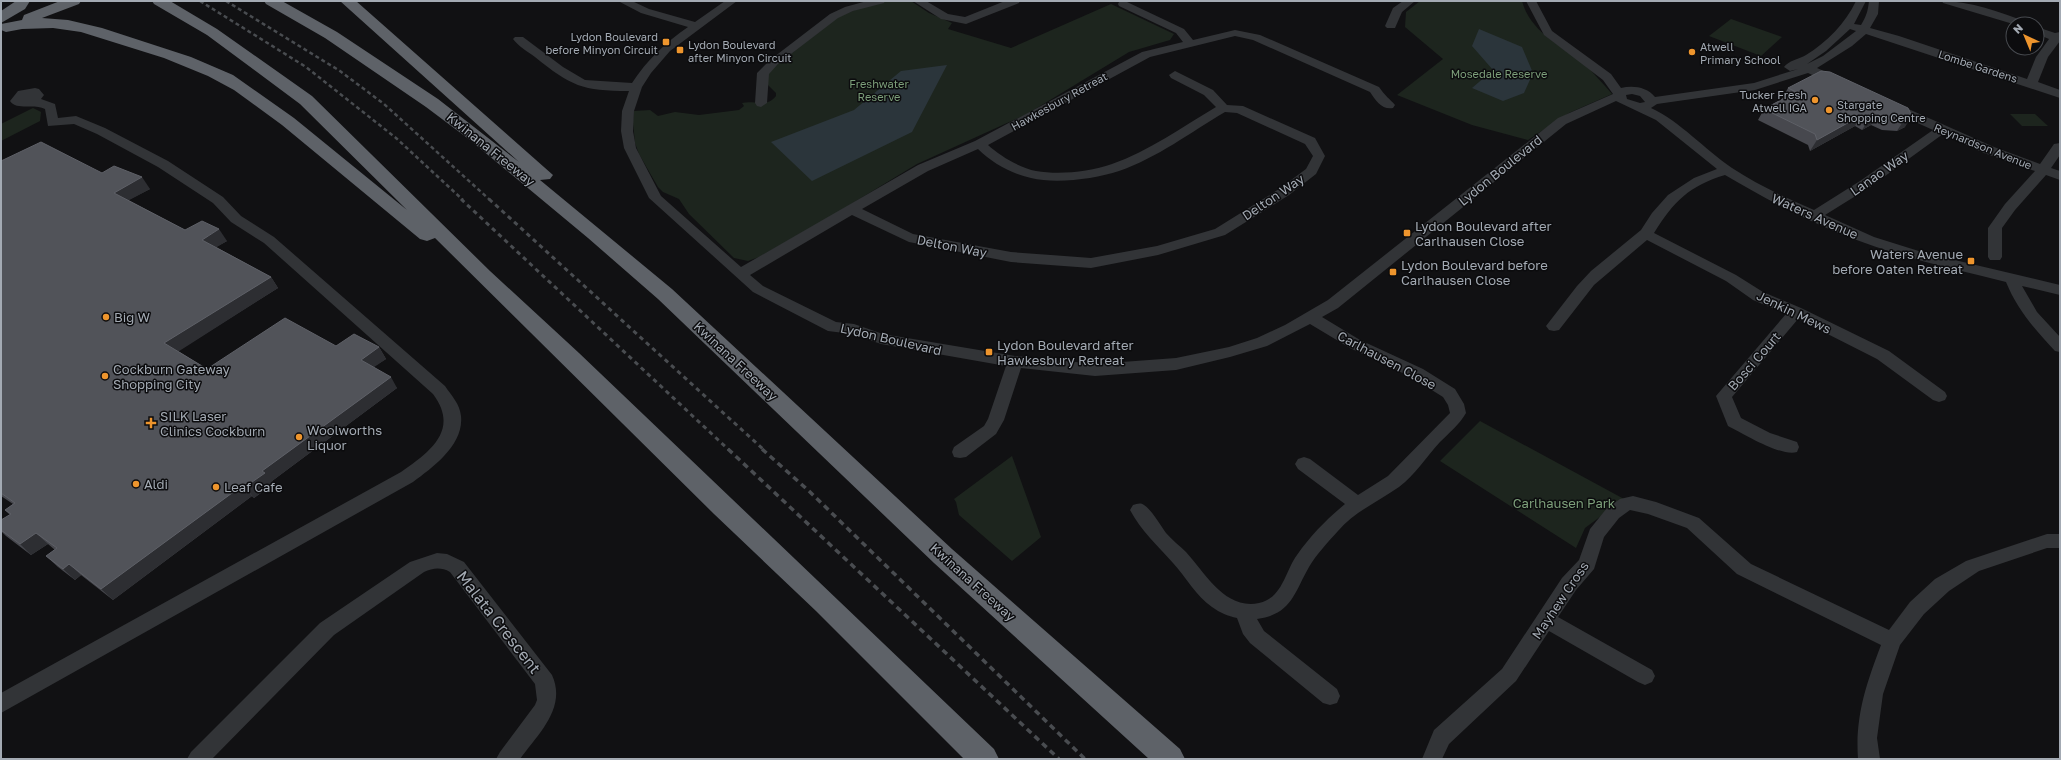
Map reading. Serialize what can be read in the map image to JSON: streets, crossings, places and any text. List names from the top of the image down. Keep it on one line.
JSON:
{"streets":{"highway":["Kwinana Freeway"],"street":["Lombe Gardens","Hawkesbury Retreat","Reynardson Avenue","Lydon Boulevard","Lanao Way","Delton Way","Waters Avenue","Jenkin Mews","Carlhausen Close","Bosci Court","Mayhew Cross","Malata Crescent"]},"crossings":[["Lombe Gardens","Lydon Boulevard"],["Hawkesbury Retreat","Lydon Boulevard"],["Hawkesbury Retreat","Delton Way"],["Reynardson Avenue","Lanao Way"],["Lydon Boulevard","Waters Avenue"],["Lydon Boulevard","Carlhausen Close"],["Lanao Way","Waters Avenue"],["Jenkin Mews","Bosci Court"]],"parks":["Mosedale Reserve","Freshwater Reserve","Carlhausen Park"],"places":{"transit":["Lydon Boulevard before Minyon Circuit","Lydon Boulevard after Minyon Circuit","Lydon Boulevard after Carlhausen Close","Waters Avenue before Oaten Retreat","Lydon Boulevard before Carlhausen Close","Lydon Boulevard after Hawkesbury Retreat"],"other":["Atwell Primary School","Tucker Fresh Atwell IGA","Stargate Shopping Centre","Big W","Cockburn Gateway Shopping City","Woolworths Liquor","Aldi","Leaf Cafe"],"health":["SILK Laser Clinics Cockburn"]},"north":"top left"}
